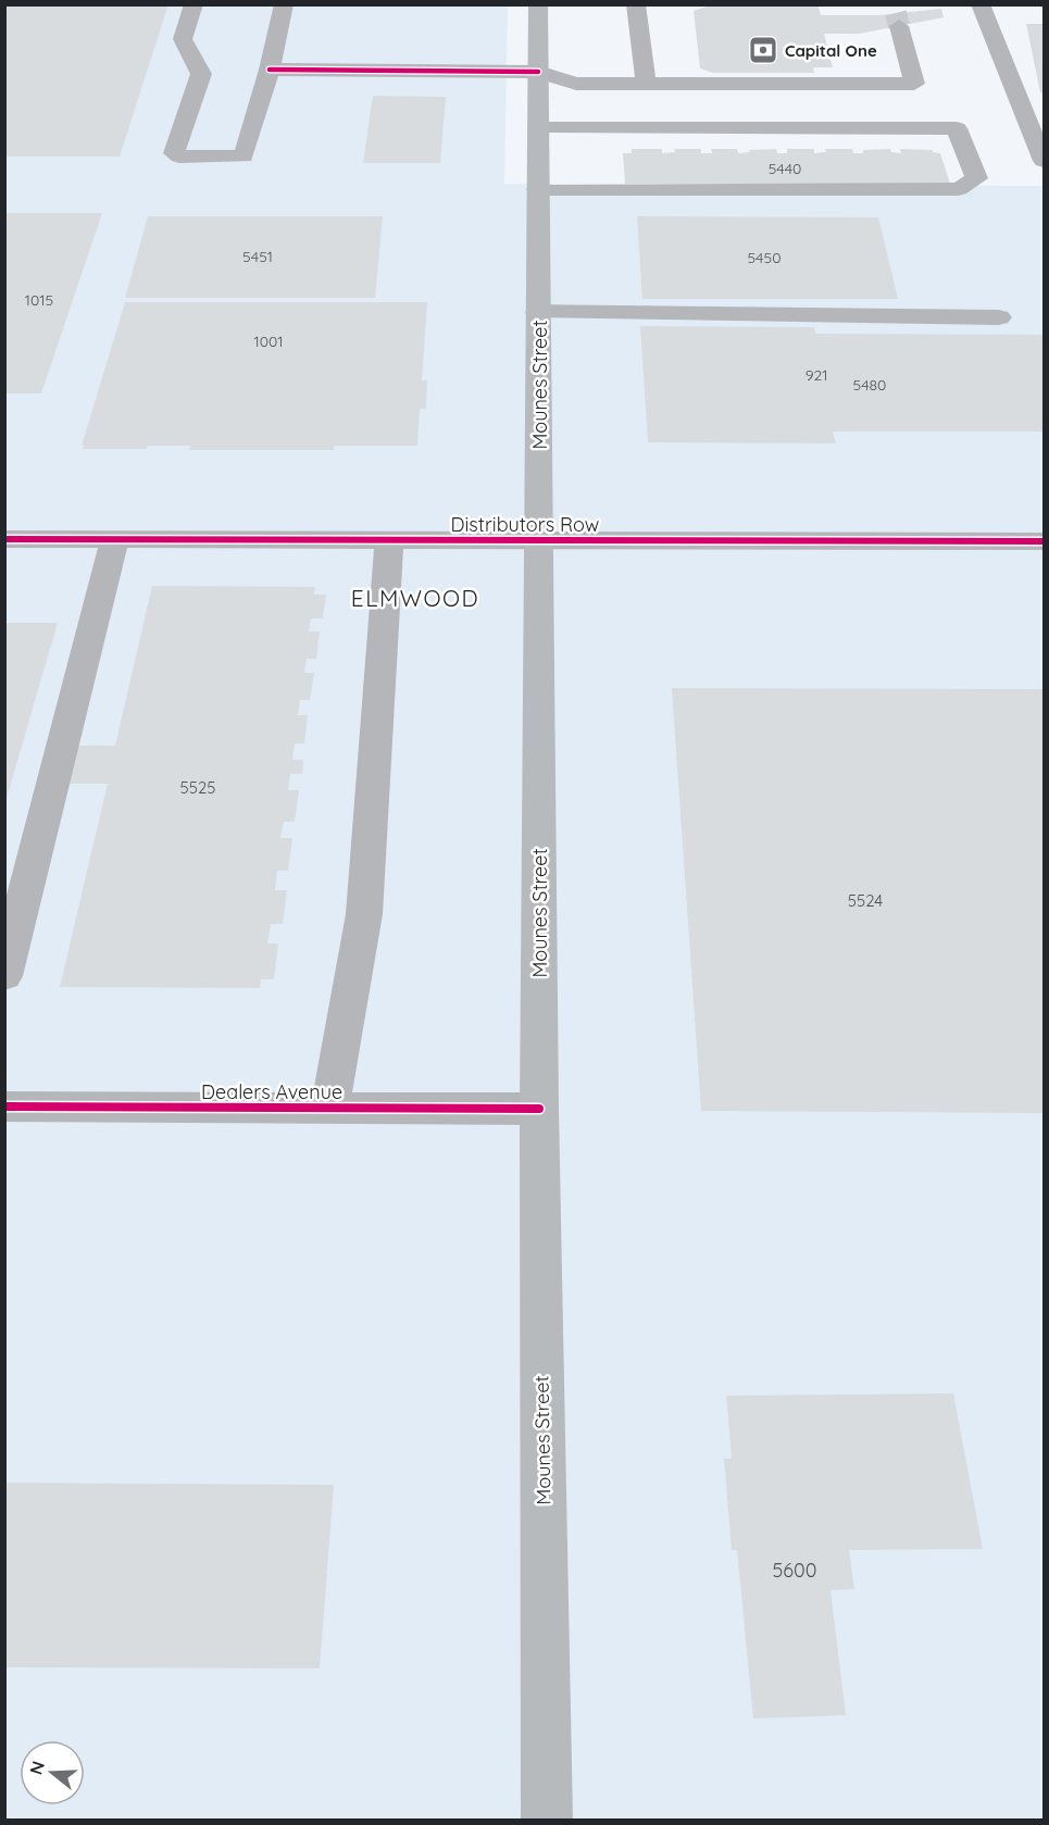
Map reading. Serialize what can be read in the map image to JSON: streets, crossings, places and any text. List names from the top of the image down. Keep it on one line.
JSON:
{"streets":{"main road":["Mounes Street"],"street":["Distributors Row","Dealers Avenue"]},"crossings":[["Mounes Street","Distributors Row"],["Mounes Street","Dealers Avenue"]],"districts":["ELMWOOD"],"places":{"bank":["Capital One"]},"house_numbers":["5440","5451","5450","1015","1001","921","5480","5525","5524","5600"],"north":"left"}
